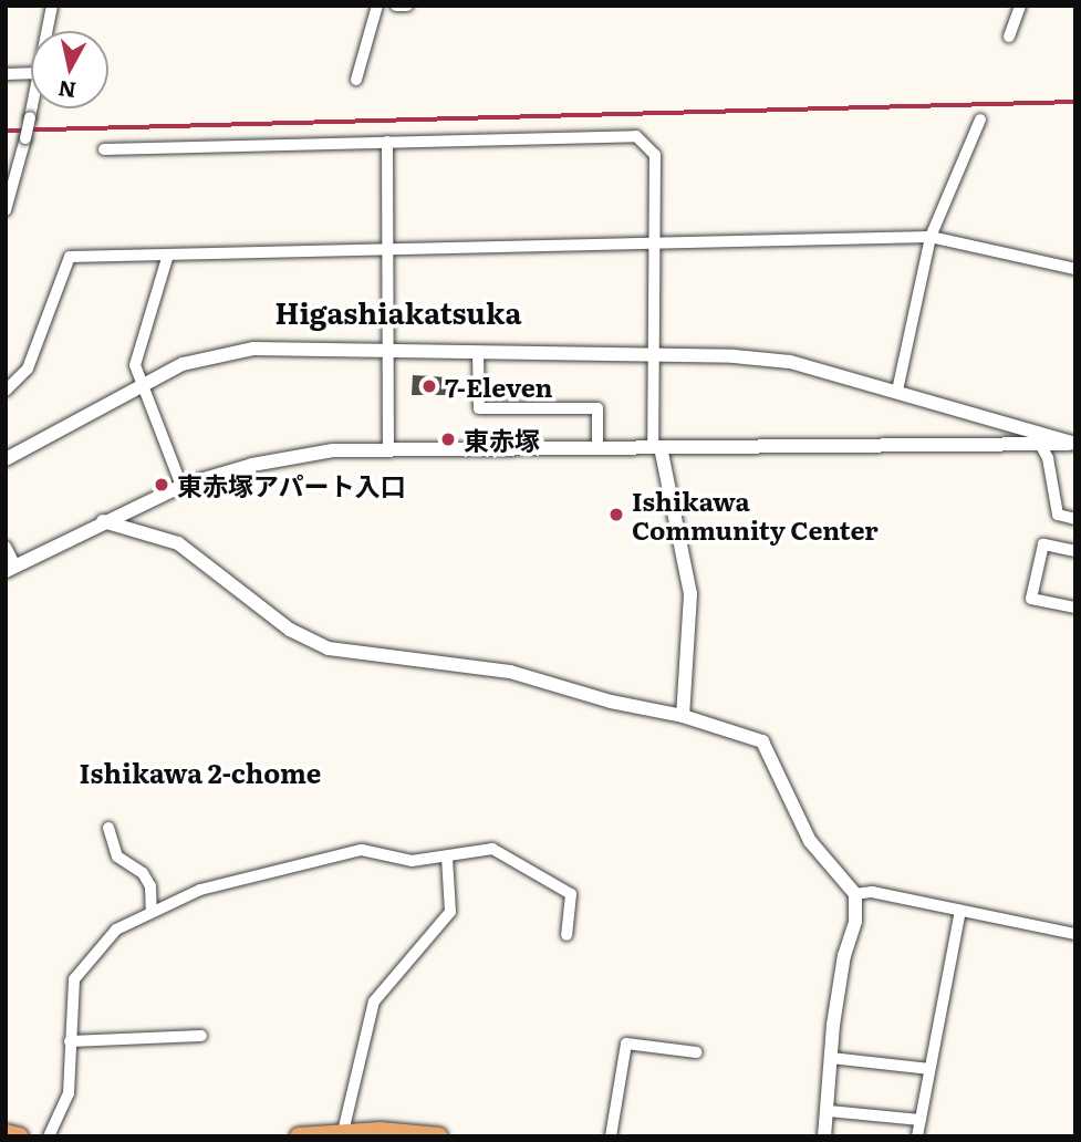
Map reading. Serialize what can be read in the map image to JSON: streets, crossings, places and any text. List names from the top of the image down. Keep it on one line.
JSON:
{"districts":["Higashiakatsuka","Ishikawa 2-chome"],"places":["7-Eleven","東赤塚","東赤塚アパート入口","Ishikawa Community Center"],"north":"bottom"}
